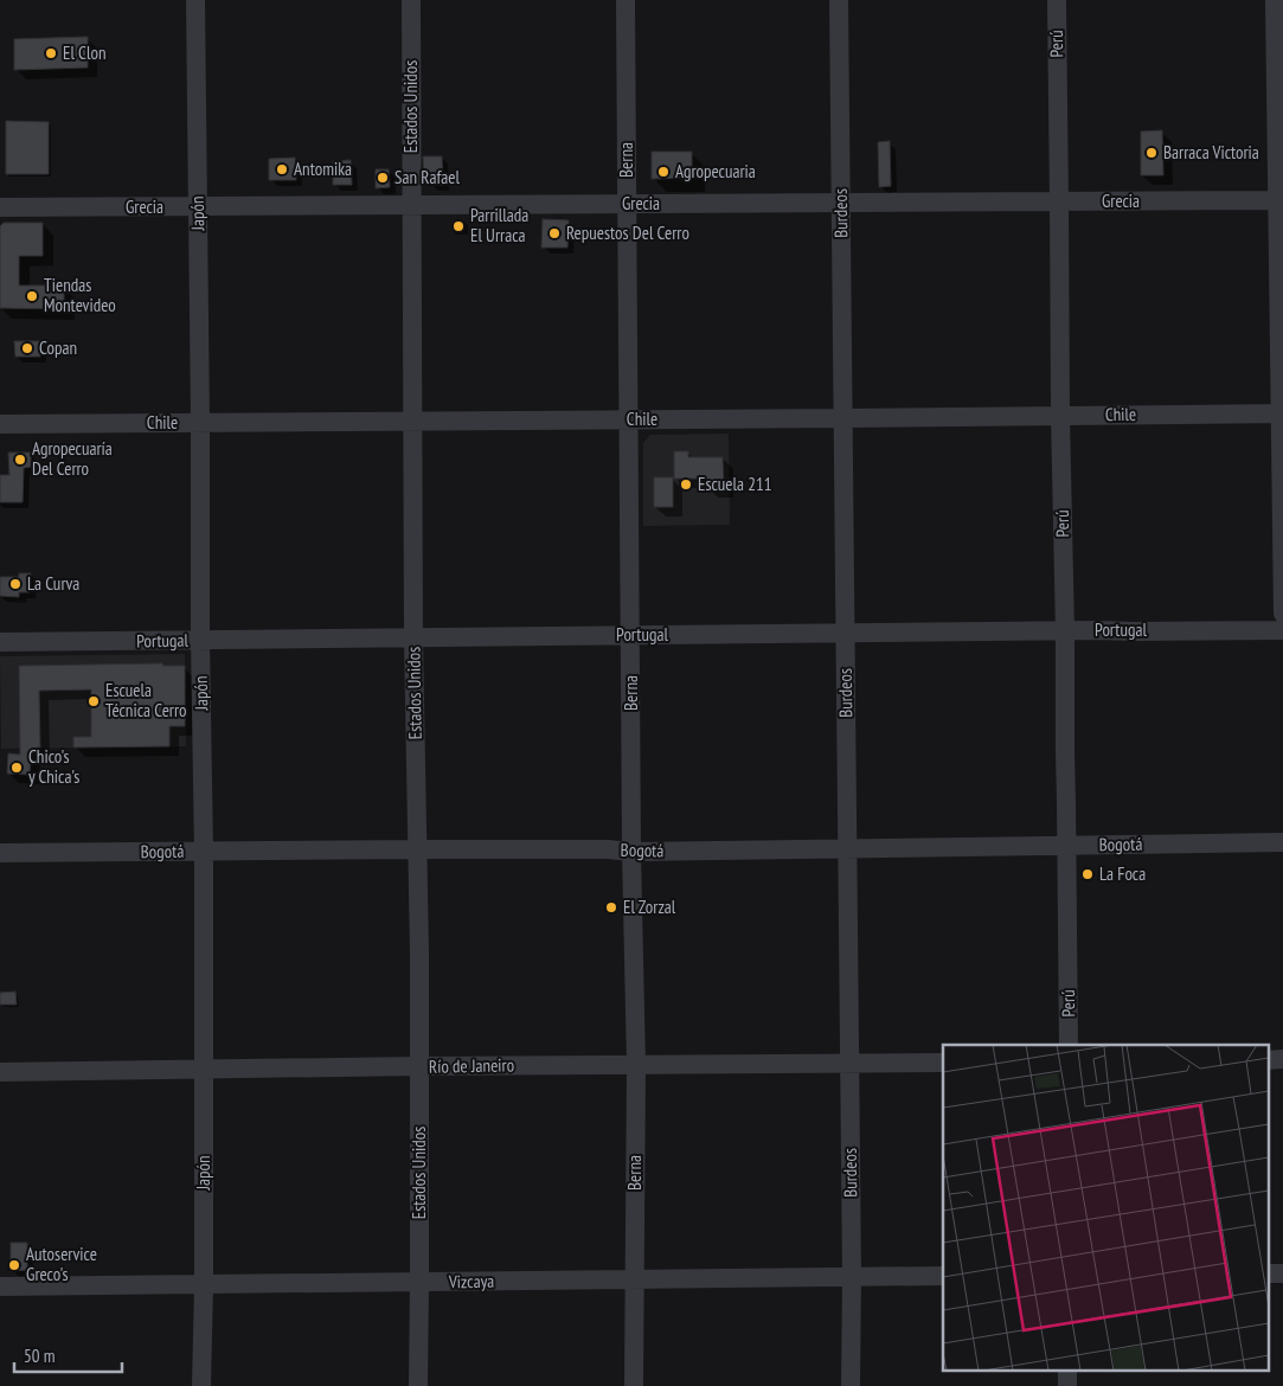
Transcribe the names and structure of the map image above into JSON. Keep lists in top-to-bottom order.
{
  "streets": {
    "street": [
      "Perú",
      "Estados Unidos",
      "Berna",
      "Grecia",
      "Japón",
      "Burdeos",
      "Chile",
      "Portugal",
      "Bogotá",
      "Río de Janeiro",
      "Vizcaya"
    ]
  },
  "crossings": [
    ["Perú", "Grecia"],
    ["Perú", "Chile"],
    ["Perú", "Portugal"],
    ["Perú", "Bogotá"],
    ["Estados Unidos", "Grecia"],
    ["Estados Unidos", "Chile"],
    ["Estados Unidos", "Portugal"],
    ["Estados Unidos", "Bogotá"],
    ["Estados Unidos", "Río de Janeiro"],
    ["Estados Unidos", "Vizcaya"],
    ["Berna", "Grecia"],
    ["Berna", "Chile"],
    ["Berna", "Portugal"],
    ["Berna", "Bogotá"],
    ["Berna", "Río de Janeiro"],
    ["Berna", "Vizcaya"],
    ["Grecia", "Japón"],
    ["Grecia", "Burdeos"],
    ["Japón", "Chile"],
    ["Japón", "Portugal"],
    ["Japón", "Bogotá"],
    ["Japón", "Río de Janeiro"],
    ["Japón", "Vizcaya"],
    ["Burdeos", "Chile"],
    ["Burdeos", "Portugal"],
    ["Burdeos", "Bogotá"],
    ["Burdeos", "Río de Janeiro"],
    ["Burdeos", "Vizcaya"]
  ],
  "places": [
    "El Clon",
    "Barraca Victoria",
    "Antomika",
    "Agropecuaria",
    "San Rafael",
    "Parrillada El Urraca",
    "Repuestos Del Cerro",
    "Tiendas Montevideo",
    "Copan",
    "Agropecuaría Del Cerro",
    "Escuela 211",
    "La Curva",
    "Escuela Técnica Cerro",
    "Chico's y Chica's",
    "La Foca",
    "El Zorzal",
    "Autoservice Greco's"
  ],
  "scale_bar": "50 m"
}
